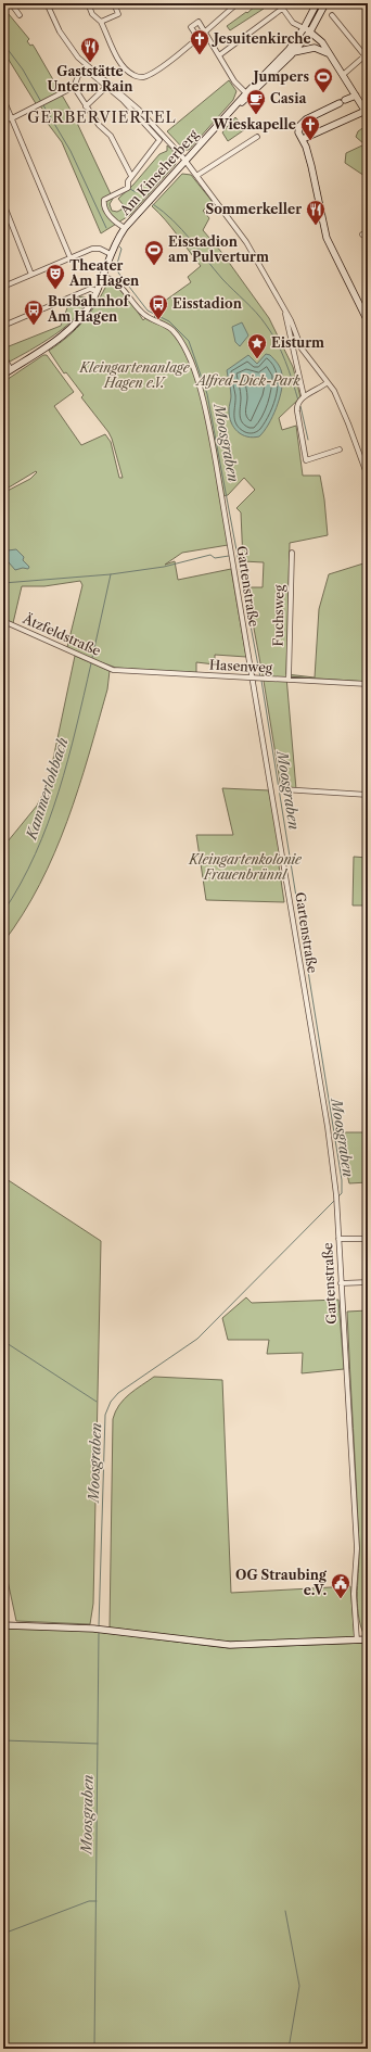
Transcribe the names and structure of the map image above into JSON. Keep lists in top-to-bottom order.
{
  "streets": {
    "main road": ["Am Kinseherberg"],
    "street": [
      "Gartenstraße",
      "Fuchsweg",
      "Ätzfeldstraße",
      "Hasenweg"
    ]
  },
  "crossings": [
    ["Am Kinseherberg", "Gartenstraße"],
    ["Gartenstraße", "Hasenweg"],
    ["Fuchsweg", "Hasenweg"],
    ["Ätzfeldstraße", "Hasenweg"]
  ],
  "districts": ["GERBERVIERTEL"],
  "water": ["Moosgraben", "Kammerlohbach"],
  "parks": ["Kleingartenanlage Hagen e.V.", "Alfred-Dick-Park", "Kleingartenkolonie Frauenbrünnl"],
  "places": {
    "church": ["Jesuitenkirche", "Wieskapelle"],
    "restaurant": ["Gaststätte Unterm Rain", "Sommerkeller"],
    "sports": ["Jumpers", "Eisstadion am Pulverturm"],
    "cafe": ["Casia"],
    "theatre": ["Theater Am Hagen"],
    "bus stop": ["Eisstadion", "Busbahnhof Am Hagen"],
    "place": ["Eisturm"],
    "public building": ["OG Straubing e.V."]
  }
}
